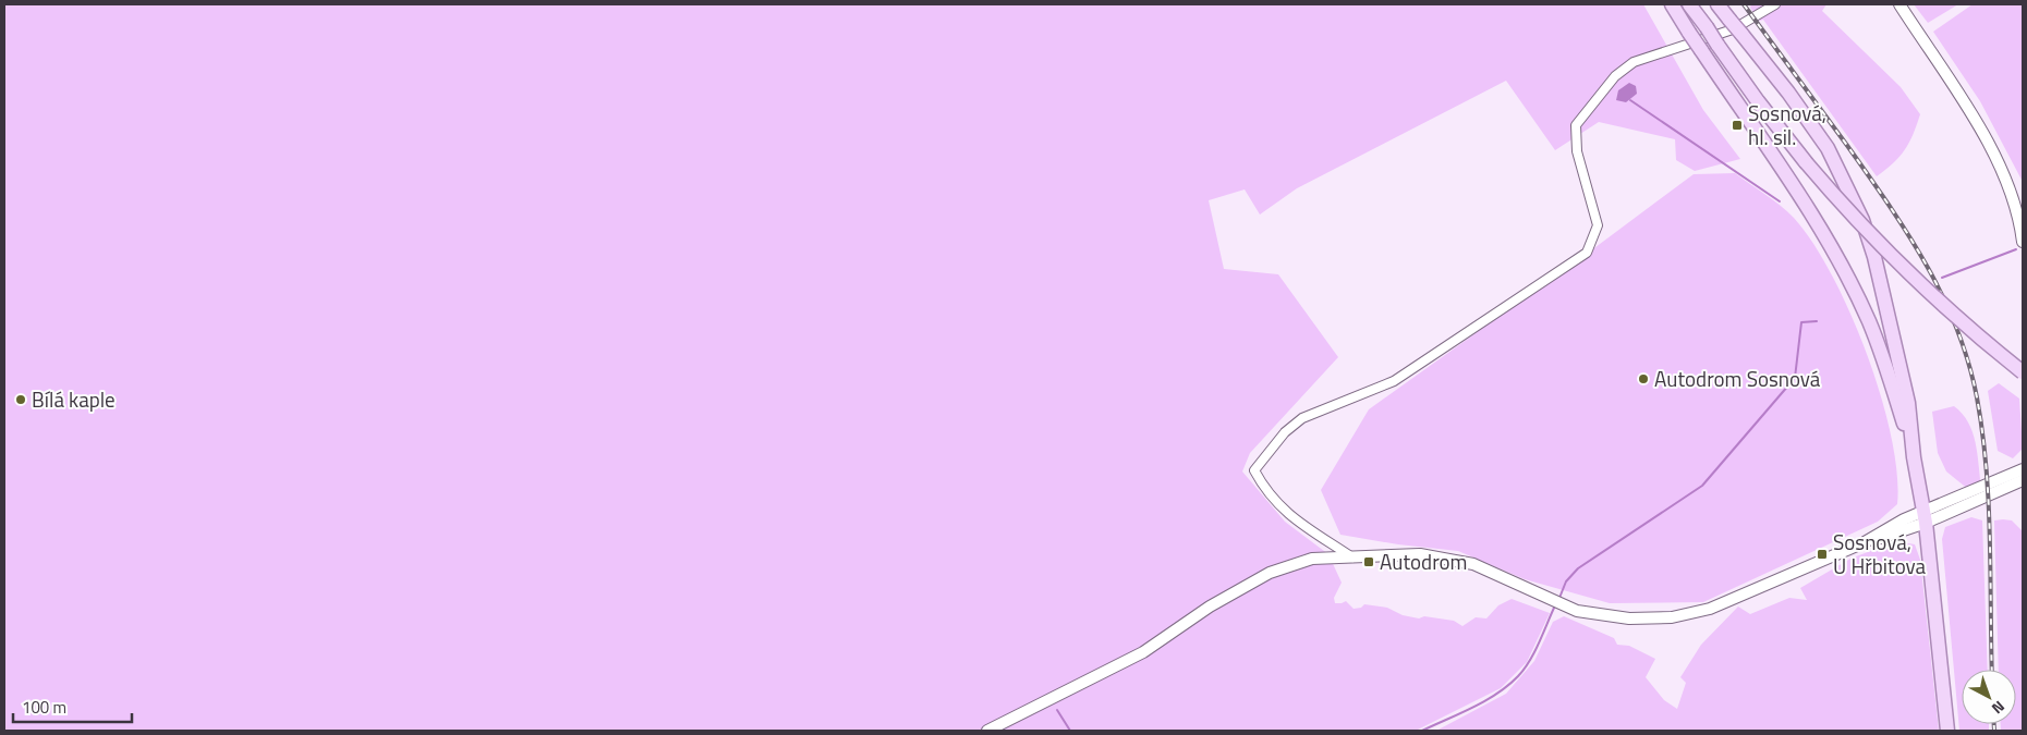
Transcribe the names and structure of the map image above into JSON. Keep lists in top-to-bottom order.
{
  "places": {
    "transit": ["Sosnová, hl. sil.", "Sosnová, U Hřbitova", "Autodrom"],
    "other": ["Autodrom Sosnová", "Bílá kaple"]
  },
  "scale_bar": "100 m",
  "north": "bottom right"
}
